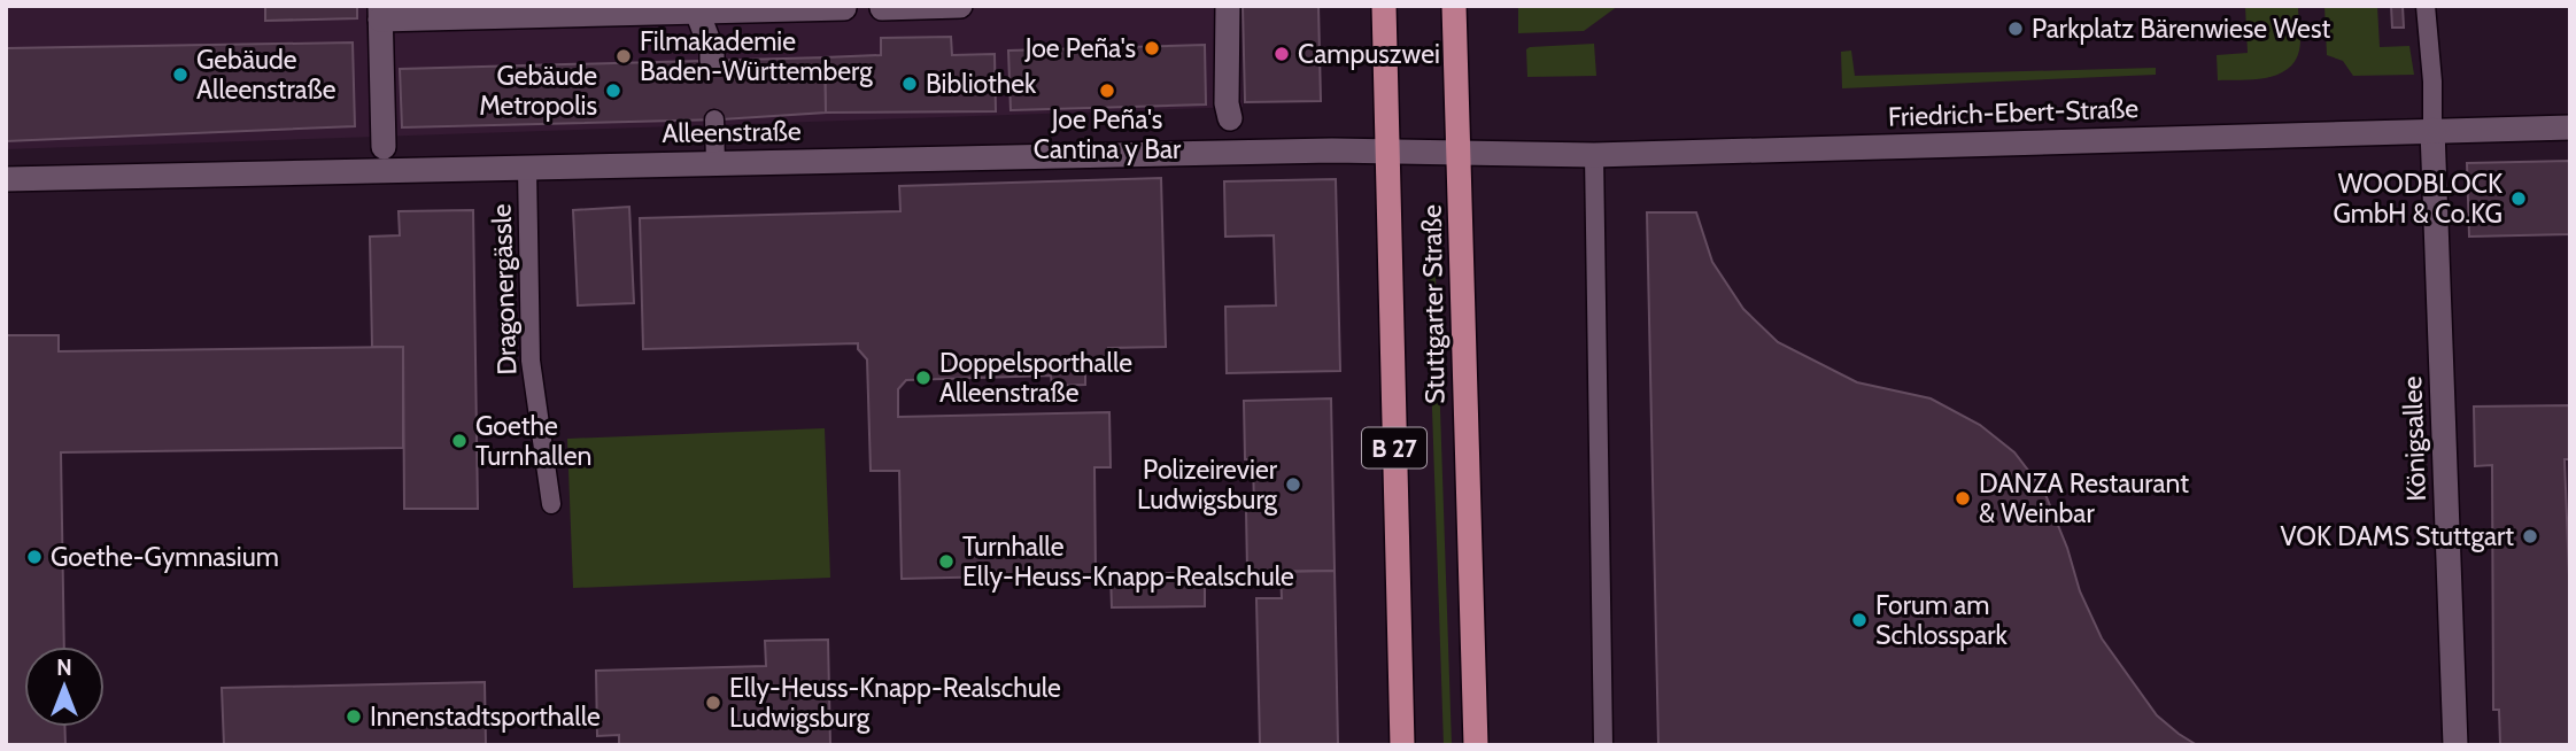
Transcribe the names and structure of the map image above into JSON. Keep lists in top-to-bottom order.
{
  "streets": {
    "main road": ["Stuttgarter Straße", "B 27"],
    "street": ["Friedrich-Ebert-Straße", "Alleenstraße", "Königsallee"],
    "lane": ["Dragonergässle"]
  },
  "crossings": [
    ["Friedrich-Ebert-Straße", "Alleenstraße"],
    ["Friedrich-Ebert-Straße", "Stuttgarter Straße"],
    ["Friedrich-Ebert-Straße", "Königsallee"],
    ["Alleenstraße", "Dragonergässle"],
    ["Alleenstraße", "Stuttgarter Straße"]
  ],
  "places": [
    "Parkplatz Bärenwiese West",
    "Joe Peña's",
    "Campuszwei",
    "Filmakademie Baden-Württemberg",
    "Gebäude Alleenstraße",
    "Bibliothek",
    "Gebäude Metropolis",
    "Joe Peña's Cantina y Bar",
    "WOODBLOCK GmbH & Co.KG",
    "Doppelsporthalle Alleenstraße",
    "Goethe Turnhallen",
    "Polizeirevier Ludwigsburg",
    "DANZA Restaurant & Weinbar",
    "VOK DAMS Stuttgart",
    "Goethe-Gymnasium",
    "Turnhalle Elly-Heuss-Knapp-Realschule",
    "Forum am Schlosspark",
    "Elly-Heuss-Knapp-Realschule Ludwigsburg",
    "Innenstadtsporthalle"
  ],
  "north": "top"
}
